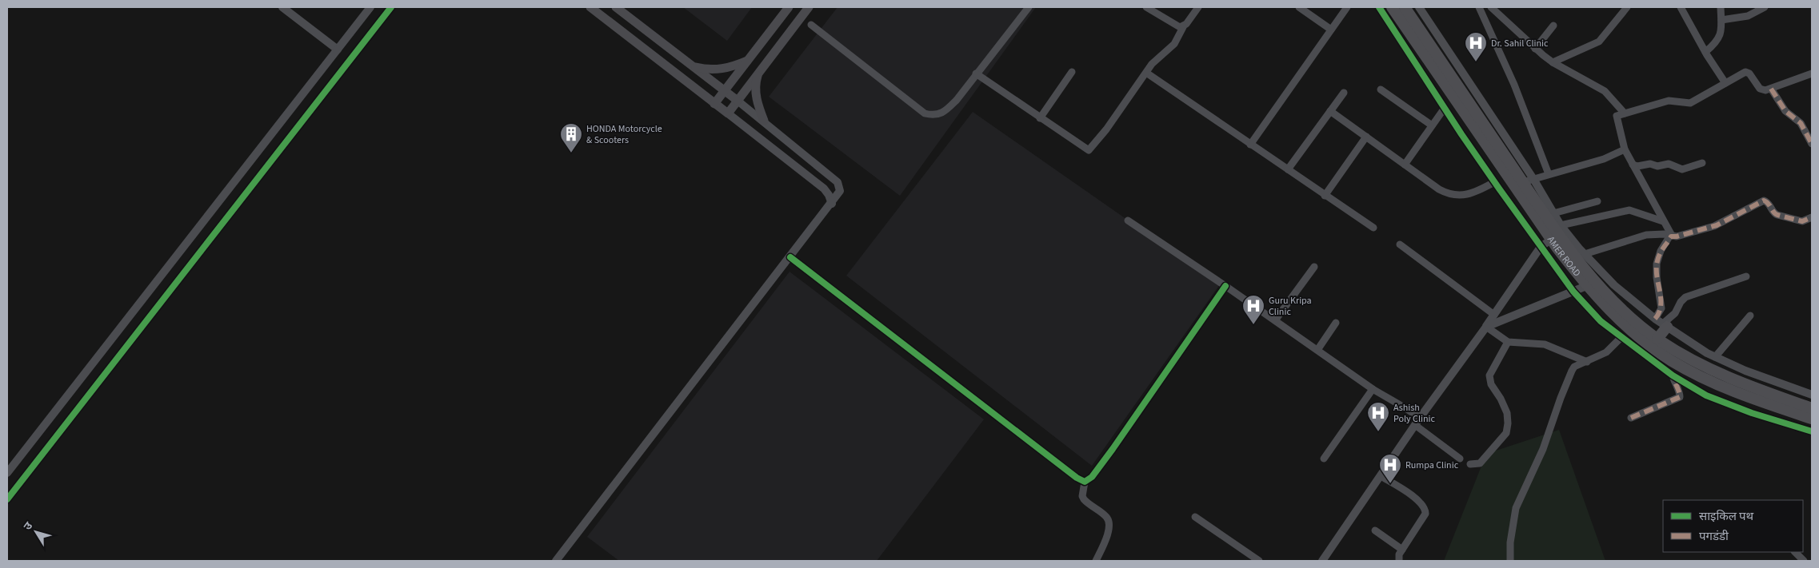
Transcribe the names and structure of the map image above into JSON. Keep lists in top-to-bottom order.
{
  "streets": {
    "highway": ["AMER ROAD"]
  },
  "places": {
    "hospital": [
      "Dr. Sahil Clinic",
      "Guru Kripa Clinic",
      "Ashish Poly Clinic",
      "Rumpa Clinic"
    ],
    "building": ["HONDA Motorcycle & Scooters"]
  },
  "legend": ["साइकिल पथ", "पगडंडी"],
  "north": "top left"
}
